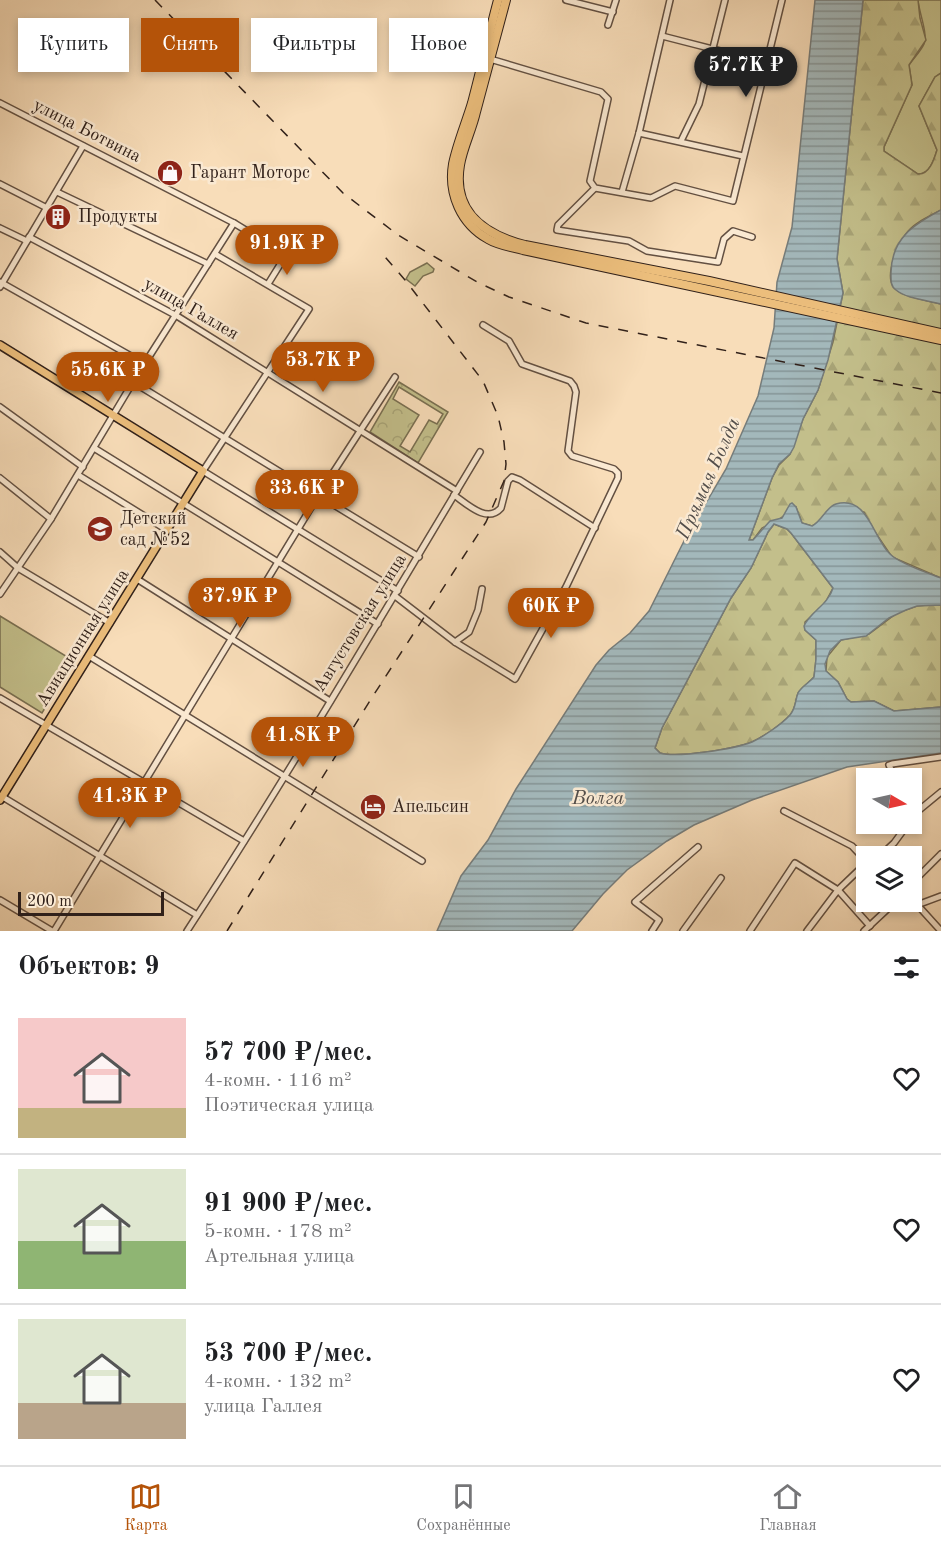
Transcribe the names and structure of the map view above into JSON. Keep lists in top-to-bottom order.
{
  "streets": {
    "main road": ["Авиационная улица"],
    "street": ["улица Ботвина", "улица Галлея", "Августовская улица"]
  },
  "crossings": [
    ["улица Ботвина", "Авиационная улица"],
    ["улица Галлея", "Августовская улица"],
    ["улица Галлея", "Авиационная улица"]
  ],
  "water": ["Прямая Болда", "Волга"],
  "places": {
    "shop": ["Гарант Моторс"],
    "building": ["Продукты"],
    "school or university": ["Детский сад №52"],
    "hotel": ["Апельсин"]
  },
  "scale_bar": "200 m",
  "north": "right",
  "page": {
    "chip": [
      "Купить",
      "Снять",
      "Фильтры",
      "Новое"
    ],
    "price": [
      "57.7K ₽",
      "91.9K ₽",
      "53.7K ₽",
      "55.6K ₽",
      "33.6K ₽",
      "37.9K ₽",
      "60K ₽",
      "41.8K ₽",
      "41.3K ₽"
    ],
    "scale": "200 m",
    "heading": "Объектов: 9",
    "list": [
      {
        "name": "57 700 ₽/мес.",
        "note": "4-комн. · 116 m² · Поэтическая улица"
      },
      {
        "name": "91 900 ₽/мес.",
        "note": "5-комн. · 178 m² · Артельная улица"
      },
      {
        "name": "53 700 ₽/мес.",
        "note": "4-комн. · 132 m² · улица Галлея"
      }
    ],
    "tabs": ["Карта", "Сохранённые", "Главная"]
  }
}
